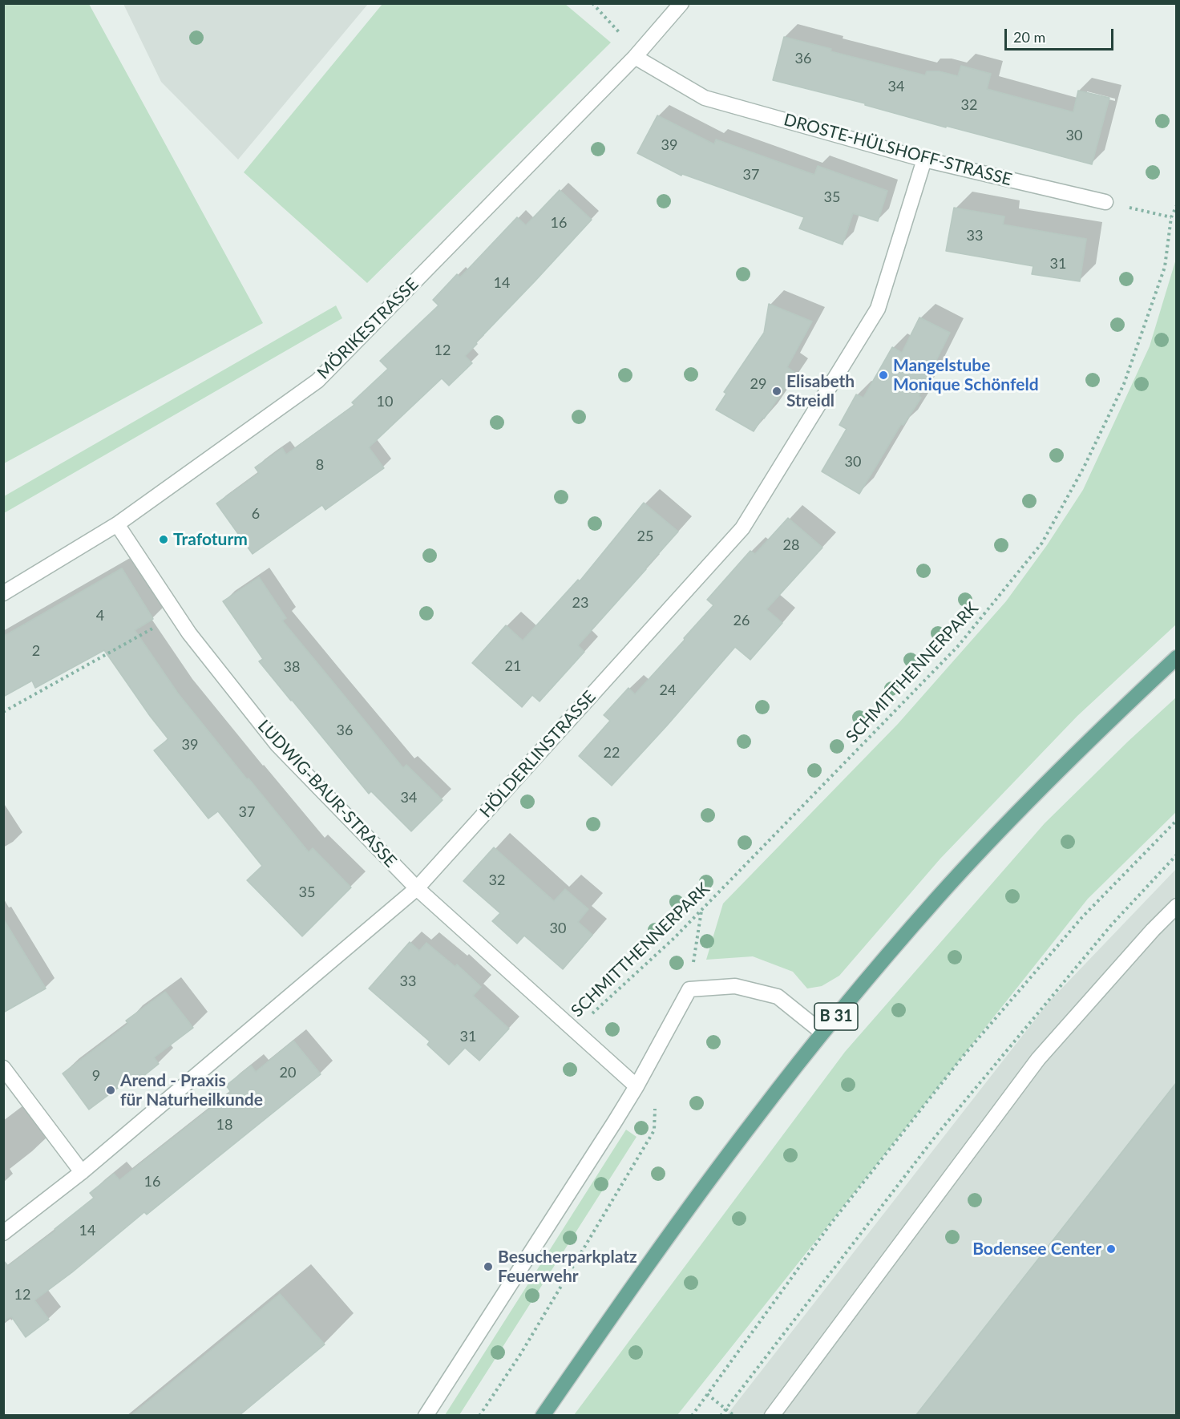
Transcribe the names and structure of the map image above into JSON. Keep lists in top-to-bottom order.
{
  "streets": {
    "main road": ["B 31"],
    "street": [
      "DROSTE-HÜLSHOFF-STRASSE",
      "MÖRIKESTRASSE",
      "HÖLDERLINSTRASSE",
      "LUDWIG-BAUR-STRASSE"
    ],
    "path": ["SCHMITTHENNERPARK"]
  },
  "crossings": [
    ["DROSTE-HÜLSHOFF-STRASSE", "MÖRIKESTRASSE"],
    ["DROSTE-HÜLSHOFF-STRASSE", "HÖLDERLINSTRASSE"],
    ["MÖRIKESTRASSE", "LUDWIG-BAUR-STRASSE"],
    ["SCHMITTHENNERPARK", "LUDWIG-BAUR-STRASSE"],
    ["HÖLDERLINSTRASSE", "LUDWIG-BAUR-STRASSE"]
  ],
  "places": [
    "Mangelstube Monique Schönfeld",
    "Elisabeth Streidl",
    "Trafoturm",
    "Arend - Praxis für Naturheilkunde",
    "Bodensee Center",
    "Besucherparkplatz Feuerwehr"
  ],
  "house_numbers": [
    "36",
    "34",
    "32",
    "30",
    "39",
    "37",
    "35",
    "16",
    "33",
    "31",
    "14",
    "12",
    "29",
    "10",
    "30",
    "8",
    "6",
    "25",
    "28",
    "23",
    "4",
    "26",
    "2",
    "21",
    "38",
    "24",
    "36",
    "39",
    "22",
    "34",
    "37",
    "32",
    "35",
    "30",
    "33",
    "31",
    "20",
    "9",
    "18",
    "16",
    "14",
    "12"
  ],
  "scale_bar": "20 m"
}
